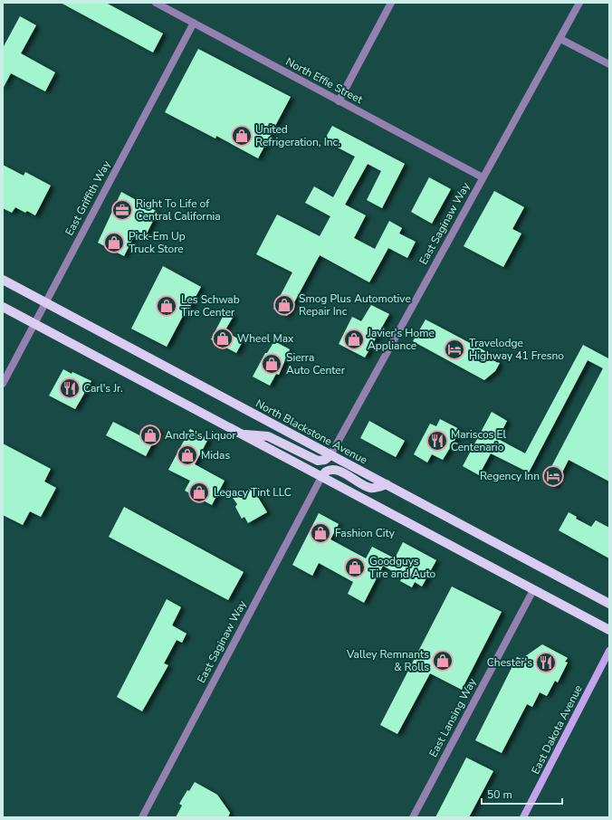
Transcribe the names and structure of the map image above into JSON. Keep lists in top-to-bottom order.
{
  "streets": {
    "main road": ["North Blackstone Avenue"],
    "street": [
      "North Effie Street",
      "East Griffith Way",
      "East Saginaw Way",
      "East Lansing Way",
      "East Dakota Avenue"
    ]
  },
  "crossings": [
    ["North Effie Street", "East Griffith Way"],
    ["North Effie Street", "East Saginaw Way"],
    ["East Griffith Way", "North Blackstone Avenue"],
    ["East Saginaw Way", "North Blackstone Avenue"]
  ],
  "places": {
    "shop": [
      "United Refrigeration, Inc.",
      "Pick-Em Up Truck Store",
      "Smog Plus Automotive Repair Inc",
      "Les Schwab Tire Center",
      "Wheel Max",
      "Javier's Home Appliance",
      "Sierra Auto Center",
      "Andre's Liquor",
      "Midas",
      "Legacy Tint LLC",
      "Fashion City",
      "Goodguys Tire and Auto",
      "Valley Remnants & Rolls"
    ],
    "office": ["Right To Life of Central California"],
    "hotel": ["Travelodge Highway 41 Fresno", "Regency Inn"],
    "restaurant": ["Carl's Jr.", "Mariscos El Centenario", "Chester's"]
  },
  "scale_bar": "50 m"
}
